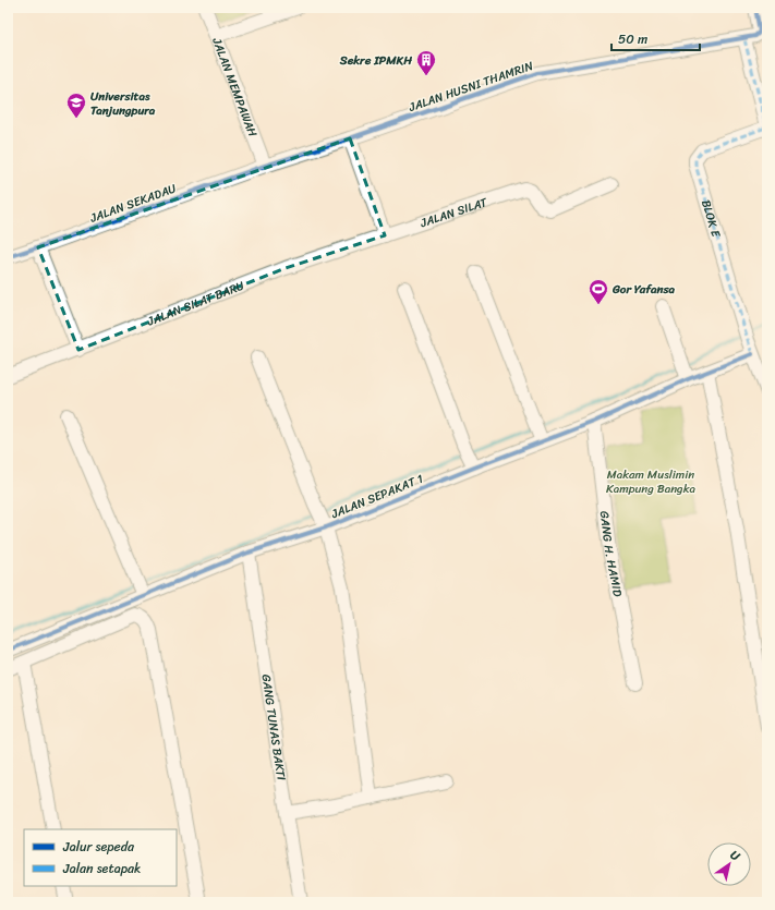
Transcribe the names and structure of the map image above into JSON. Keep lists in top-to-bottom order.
{
  "streets": {
    "street": [
      "JALAN HUSNI THAMRIN",
      "JALAN MEMPAWAH",
      "JALAN SEKADAU",
      "JALAN SILAT",
      "BLOK E",
      "JALAN SILAT BARU",
      "JALAN SEPAKAT 1",
      "GANG H. HAMID",
      "GANG TUNAS BAKTI"
    ]
  },
  "crossings": [
    ["JALAN HUSNI THAMRIN", "JALAN MEMPAWAH"],
    ["JALAN HUSNI THAMRIN", "JALAN SEKADAU"],
    ["JALAN MEMPAWAH", "JALAN SEKADAU"],
    ["JALAN SILAT", "JALAN SILAT BARU"],
    ["BLOK E", "JALAN SEPAKAT 1"],
    ["JALAN SEPAKAT 1", "GANG H. HAMID"],
    ["JALAN SEPAKAT 1", "GANG TUNAS BAKTI"]
  ],
  "parks": ["Makam Muslimin Kampung Bangka"],
  "places": {
    "building": ["Sekre IPMKH"],
    "school or university": ["Universitas Tanjungpura"],
    "sports": ["Gor Yafansa"]
  },
  "legend": ["Jalur sepeda", "Jalan setapak"],
  "scale_bar": "50 m",
  "north": "top right"
}
